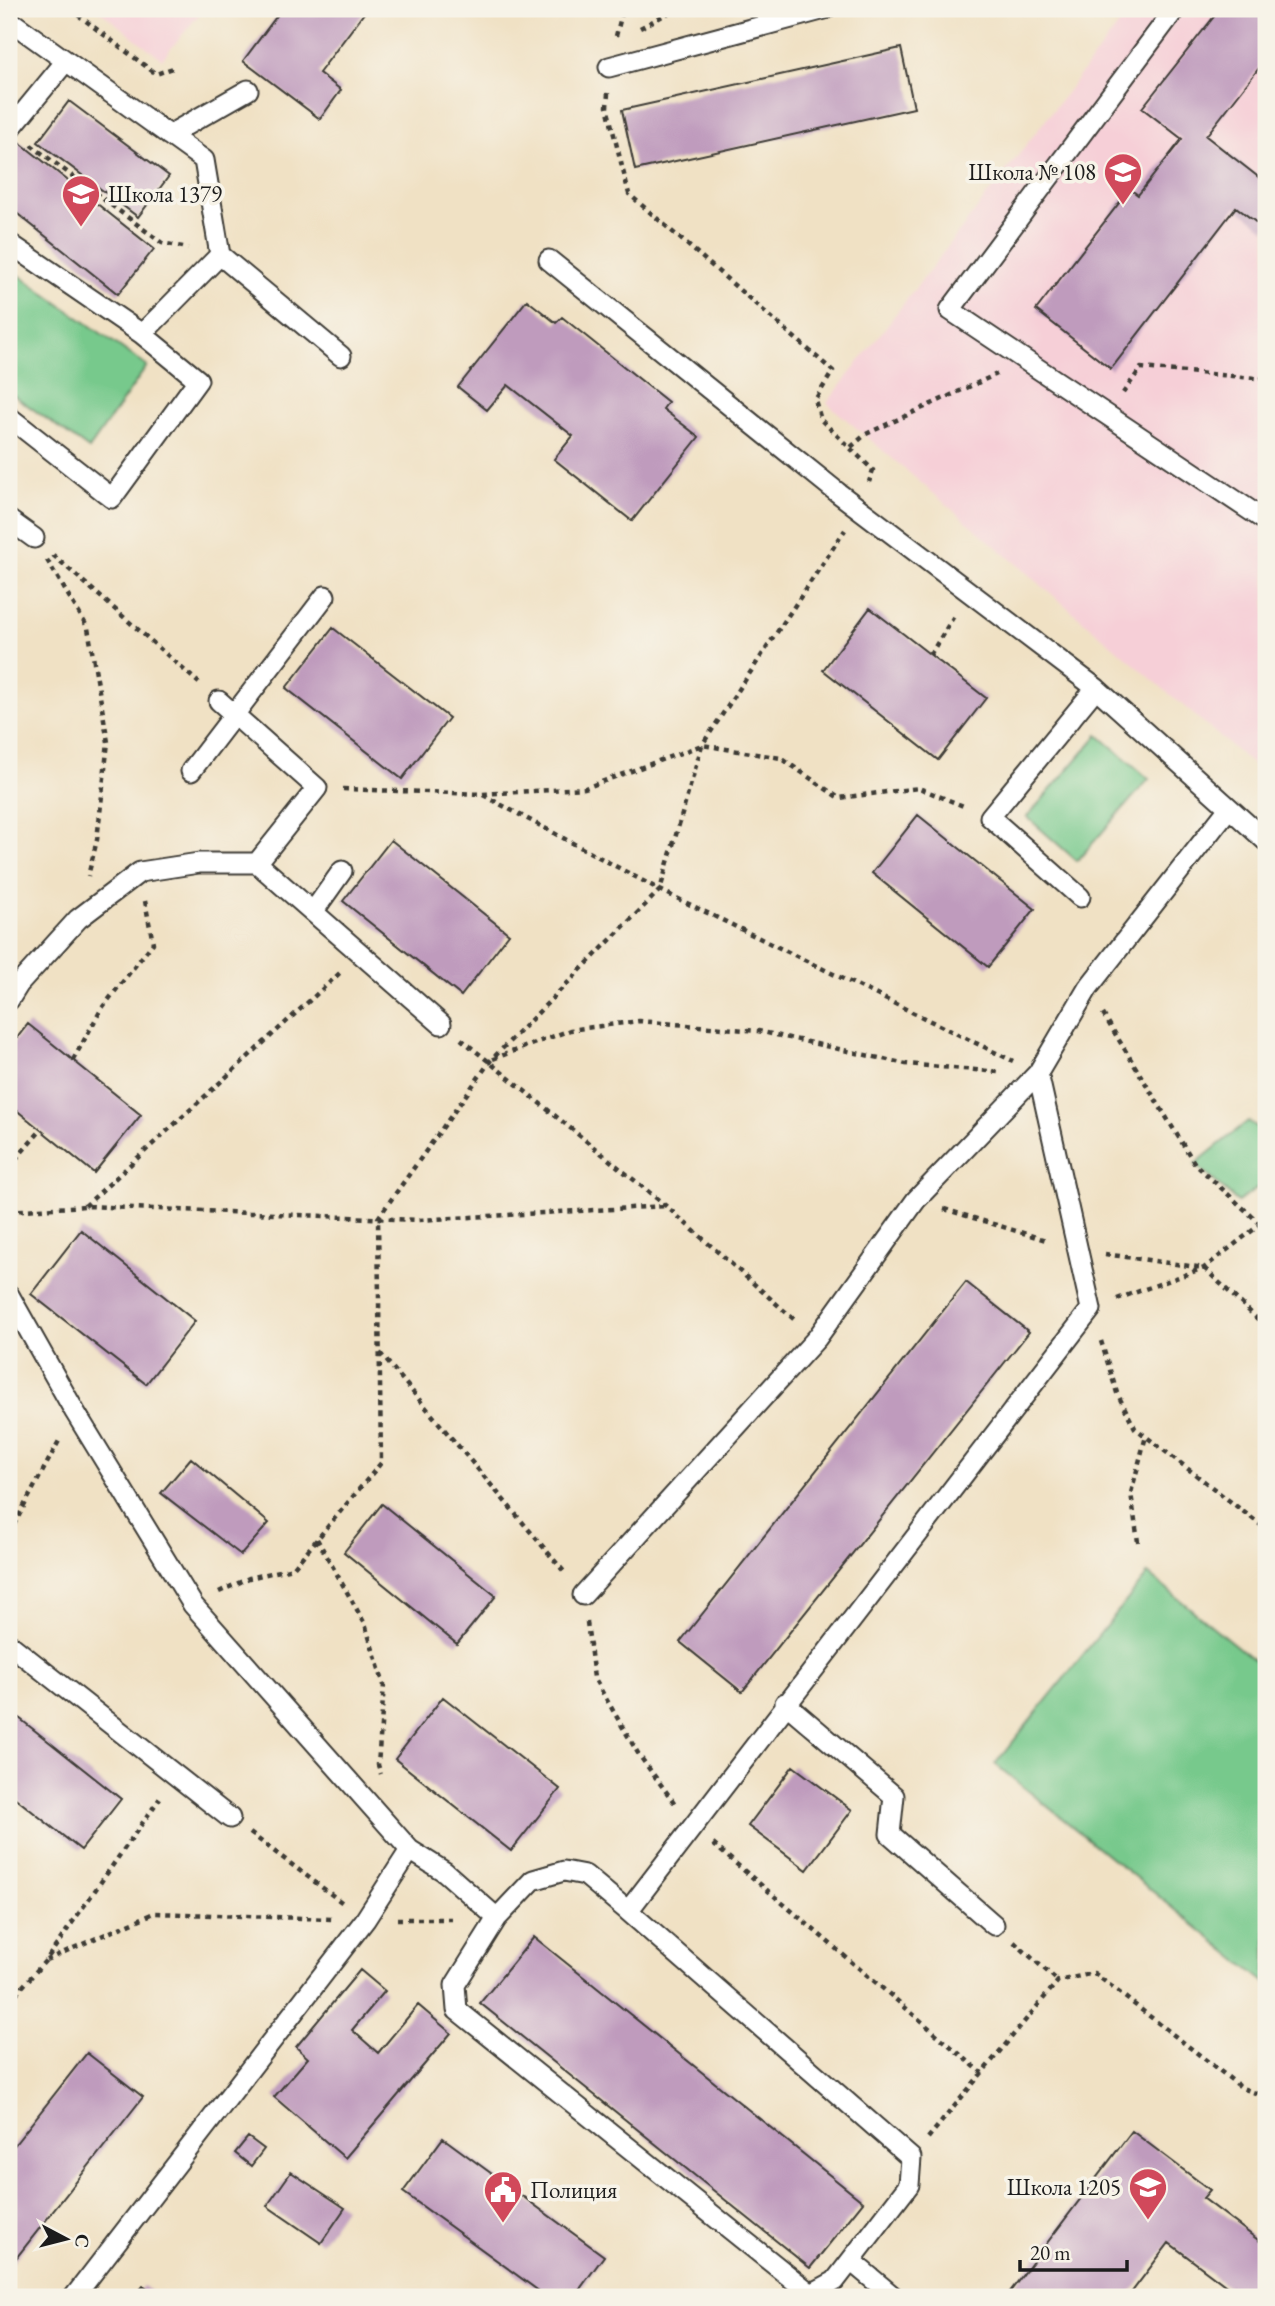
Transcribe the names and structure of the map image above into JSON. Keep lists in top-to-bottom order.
{
  "places": {
    "school or university": ["Школа № 108", "Школа 1379", "Школа 1205"],
    "public building": ["Полиция"]
  },
  "scale_bar": "20 m",
  "north": "right"
}
